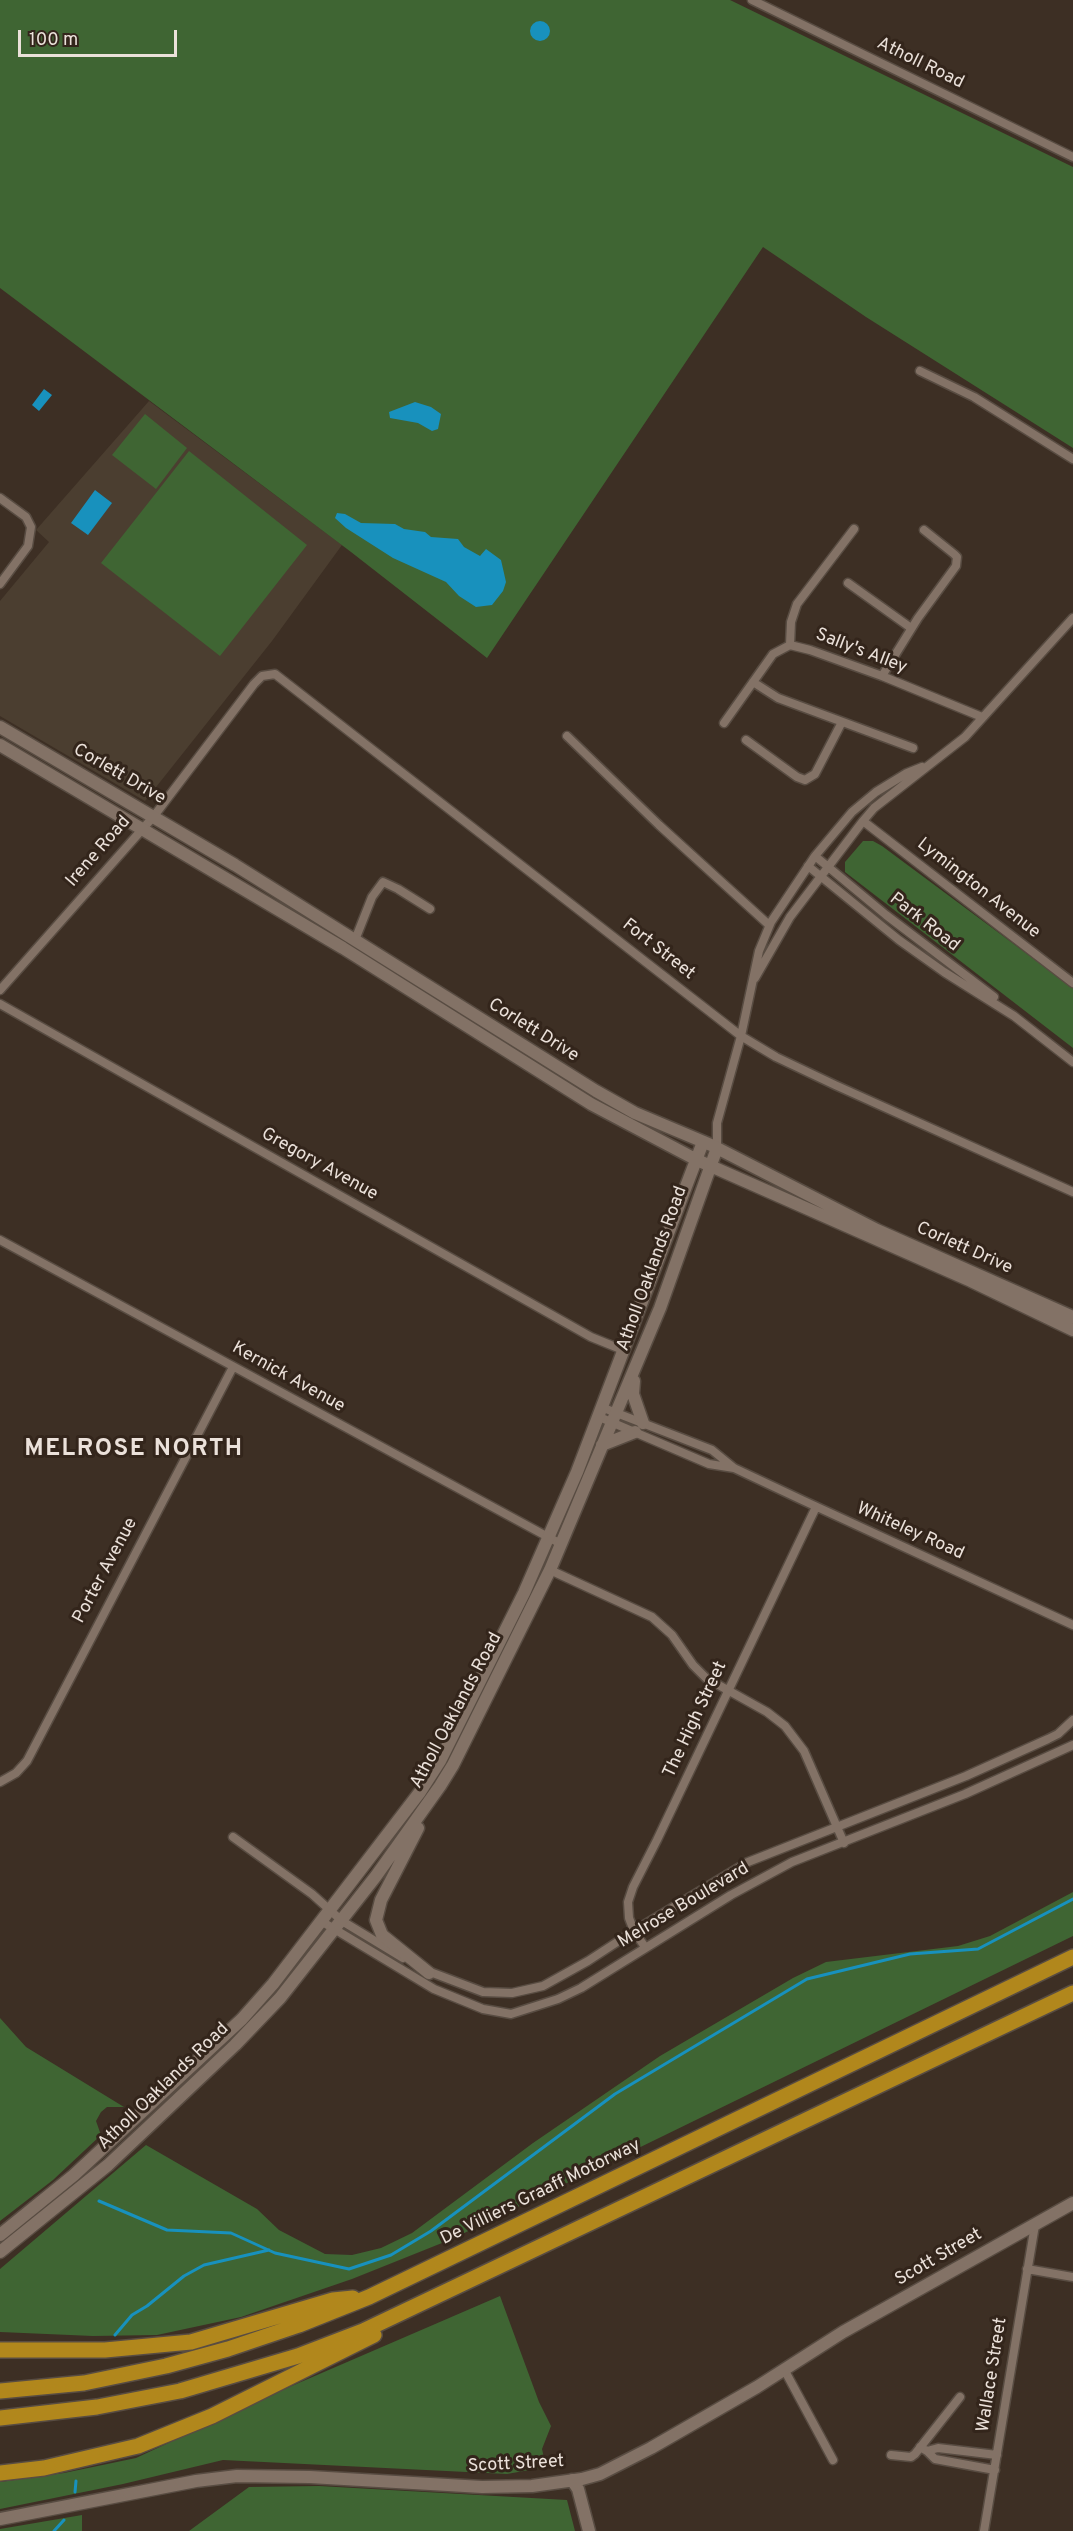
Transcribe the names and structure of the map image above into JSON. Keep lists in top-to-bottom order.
{
  "streets": {
    "highway": ["De Villiers Graaff Motorway"],
    "street": [
      "Atholl Road",
      "Sally's Alley",
      "Corlett Drive",
      "Irene Road",
      "Lymington Avenue",
      "Park Road",
      "Fort Street",
      "Gregory Avenue",
      "Atholl Oaklands Road",
      "Kernick Avenue",
      "Whiteley Road",
      "Porter Avenue",
      "The High Street",
      "Melrose Boulevard",
      "Scott Street",
      "Wallace Street"
    ]
  },
  "crossings": [
    ["Sally's Alley", "Atholl Oaklands Road"],
    ["Corlett Drive", "Irene Road"],
    ["Corlett Drive", "Atholl Oaklands Road"],
    ["Irene Road", "Fort Street"],
    ["Lymington Avenue", "Atholl Oaklands Road"],
    ["Park Road", "Atholl Oaklands Road"],
    ["Fort Street", "Atholl Oaklands Road"],
    ["Gregory Avenue", "Atholl Oaklands Road"],
    ["Atholl Oaklands Road", "Kernick Avenue"],
    ["Atholl Oaklands Road", "Whiteley Road"],
    ["Atholl Oaklands Road", "Melrose Boulevard"],
    ["Kernick Avenue", "Porter Avenue"],
    ["Whiteley Road", "The High Street"],
    ["The High Street", "Melrose Boulevard"],
    ["Scott Street", "Wallace Street"]
  ],
  "districts": ["MELROSE NORTH"],
  "scale_bar": "100 m"
}
